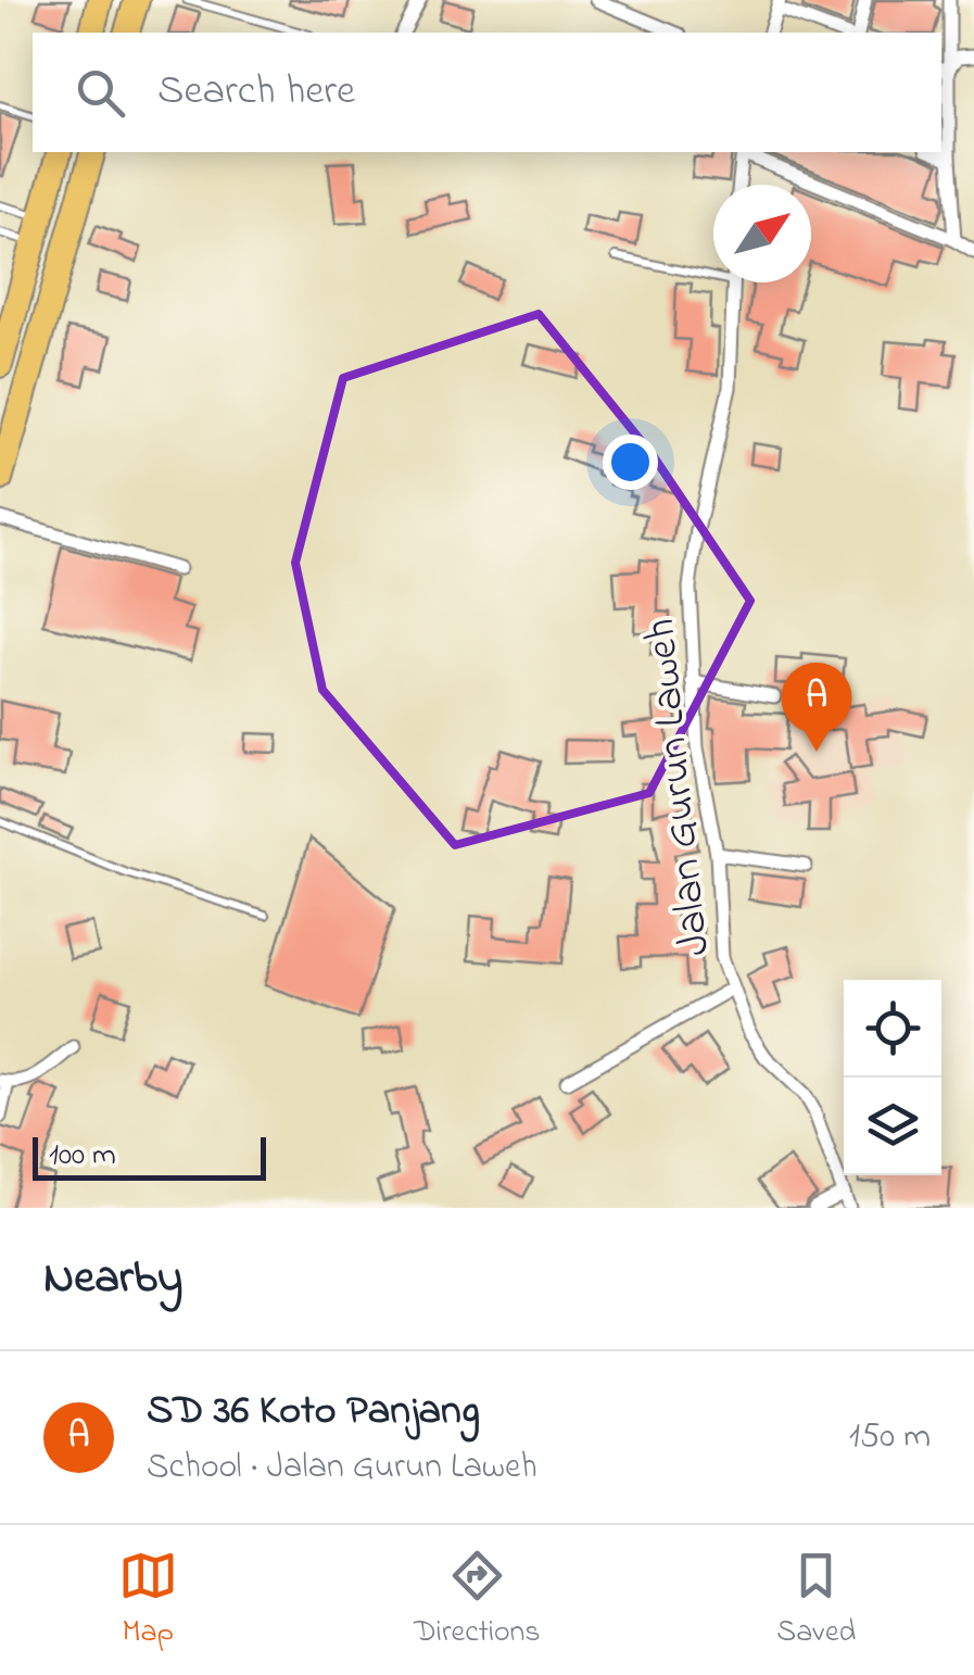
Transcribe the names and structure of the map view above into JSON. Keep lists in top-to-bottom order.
{
  "streets": {
    "street": ["Jalan Gurun Laweh"]
  },
  "scale_bar": "100 m",
  "north": "top right",
  "page": {
    "search": "Search here",
    "pins": "A",
    "scale": "100 m",
    "heading": "Nearby",
    "list": [
      {
        "mark": "A",
        "name": "SD 36 Koto Panjang",
        "note": "School · Jalan Gurun Laweh",
        "value": "150 m"
      }
    ],
    "nav": ["Map", "Directions", "Saved"]
  }
}
